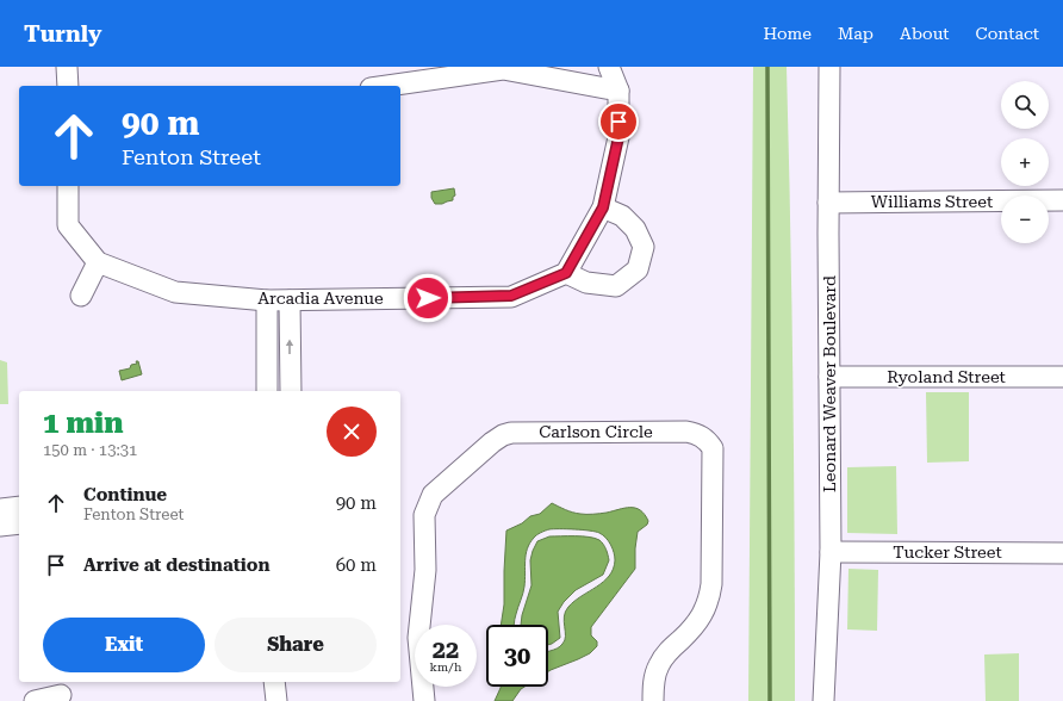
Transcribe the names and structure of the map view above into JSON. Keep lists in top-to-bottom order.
{
  "streets": {
    "street": [
      "Williams Street",
      "Arcadia Avenue",
      "Ryoland Street",
      "Leonard Weaver Boulevard",
      "Carlson Circle",
      "Tucker Street"
    ]
  },
  "crossings": [
    ["Williams Street", "Leonard Weaver Boulevard"],
    ["Ryoland Street", "Leonard Weaver Boulevard"],
    ["Leonard Weaver Boulevard", "Tucker Street"]
  ],
  "page": {
    "header": "Turnly",
    "nav": [
      "Home",
      "Map",
      "About",
      "Contact"
    ],
    "map_buttons": ["+", "−"],
    "turn": ["90 m", "Fenton Street"],
    "heading": ["1 min", "150 m · 13:31"],
    "list": [
      {
        "name": "Continue",
        "note": "Fenton Street",
        "value": "90 m"
      },
      {
        "name": "Arrive at destination",
        "value": "60 m"
      }
    ],
    "buttons": ["Exit", "Share"],
    "speed": "22 km/h",
    "limit": "30"
  }
}
